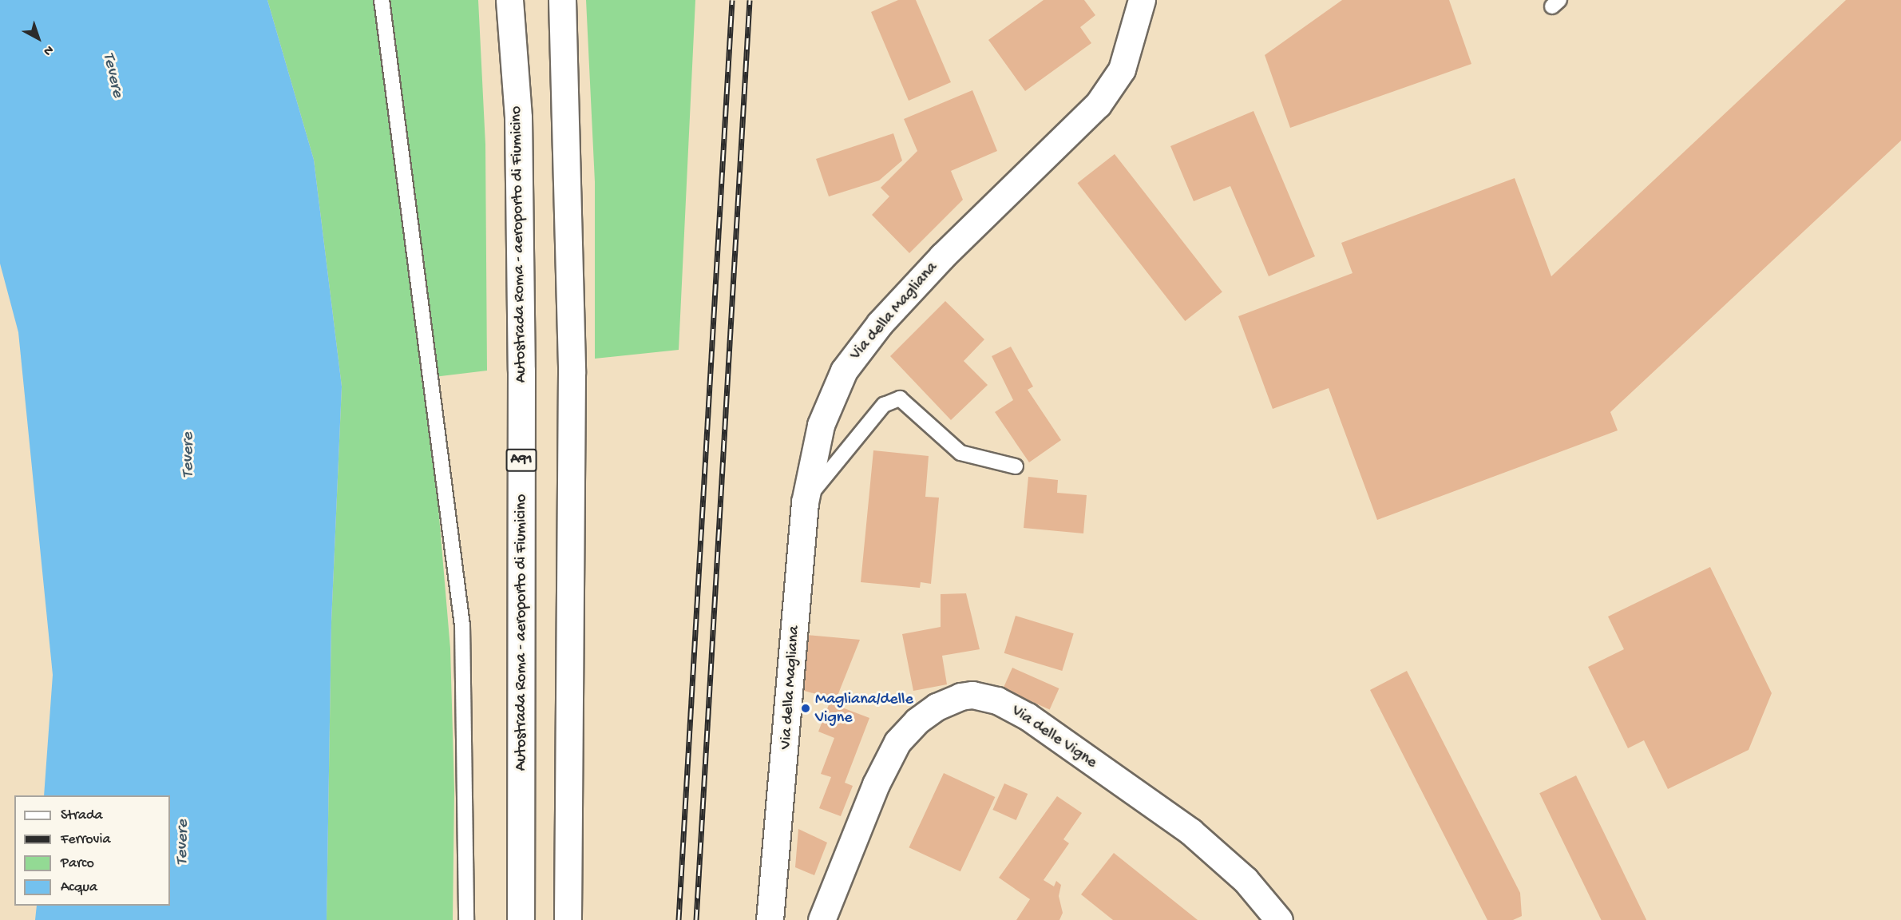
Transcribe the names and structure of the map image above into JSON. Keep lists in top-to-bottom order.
{
  "streets": {
    "main road": [
      "Autostrada Roma - aeroporto di Fiumicino",
      "Via della Magliana",
      "A91",
      "Via delle Vigne"
    ]
  },
  "water": ["Tevere"],
  "places": ["Magliana/delle Vigne"],
  "legend": [
    "Strada",
    "Ferrovia",
    "Parco",
    "Acqua"
  ],
  "north": "bottom right"
}
